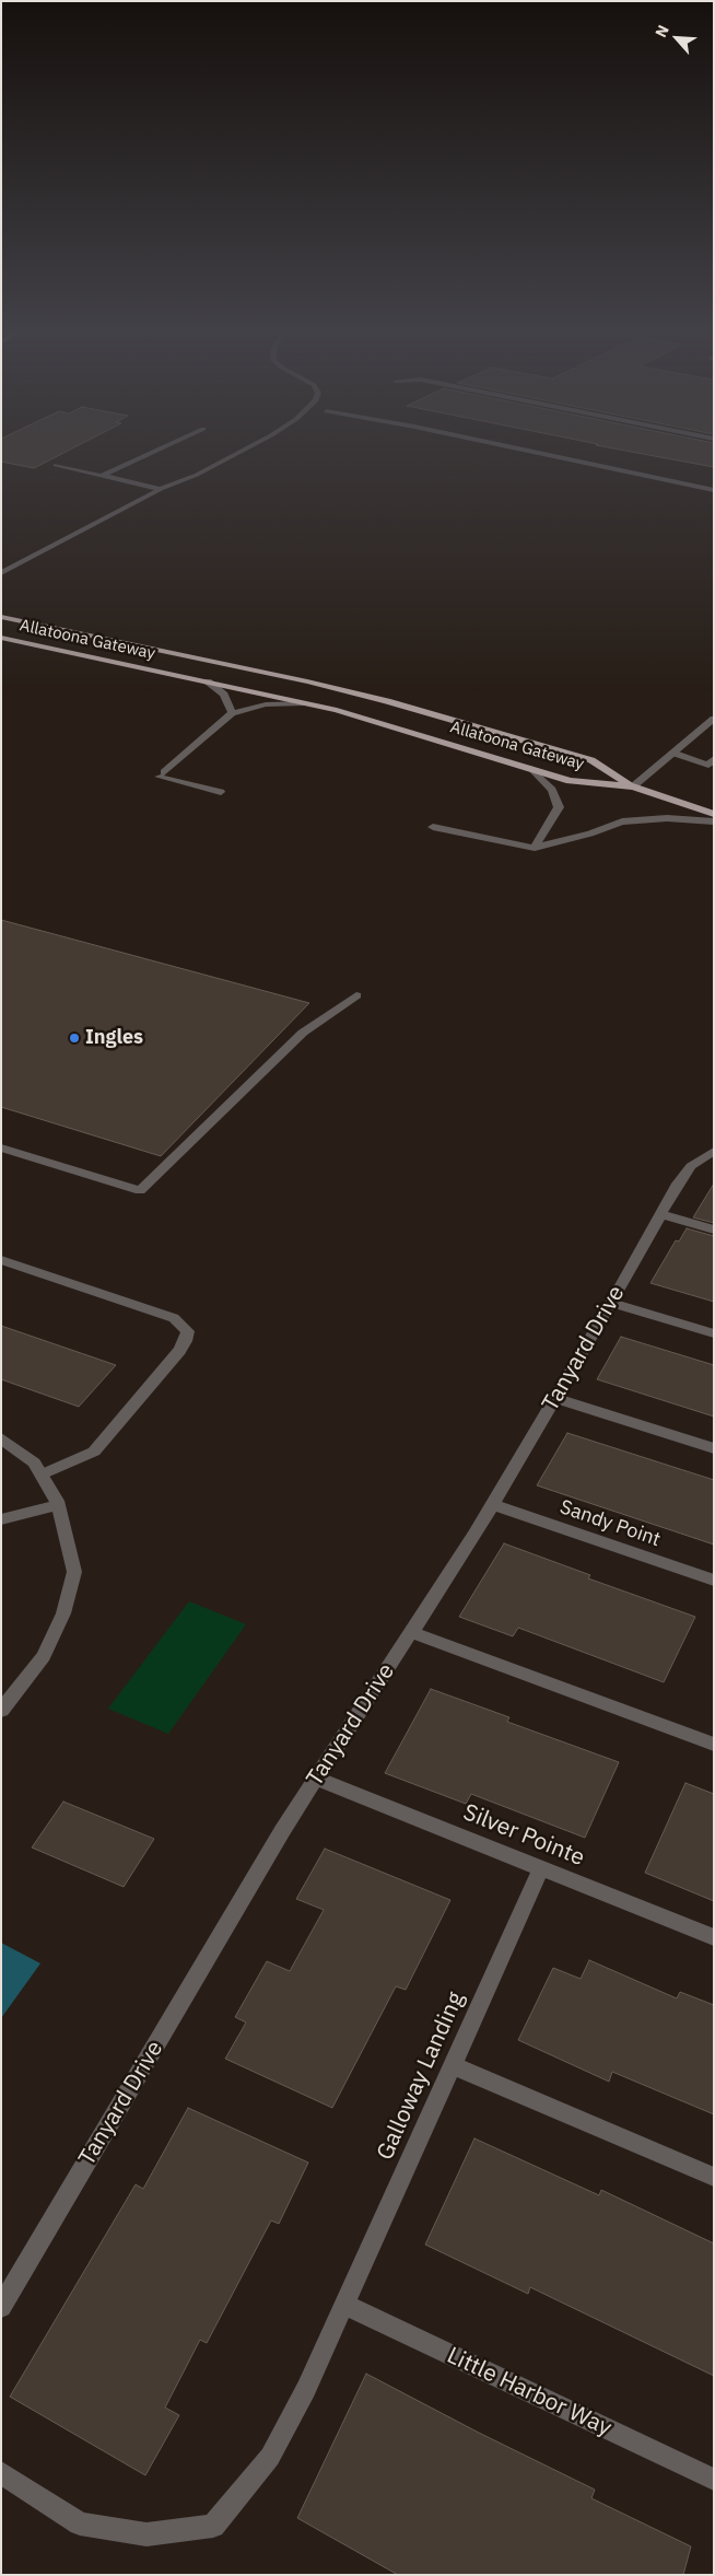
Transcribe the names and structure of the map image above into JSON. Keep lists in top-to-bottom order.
{
  "streets": {
    "main road": ["Allatoona Gateway"],
    "street": [
      "Tanyard Drive",
      "Sandy Point",
      "Silver Pointe",
      "Galloway Landing",
      "Little Harbor Way"
    ]
  },
  "crossings": [
    ["Tanyard Drive", "Sandy Point"],
    ["Tanyard Drive", "Silver Pointe"],
    ["Silver Pointe", "Galloway Landing"],
    ["Galloway Landing", "Little Harbor Way"]
  ],
  "places": ["Ingles"],
  "north": "top left"
}
